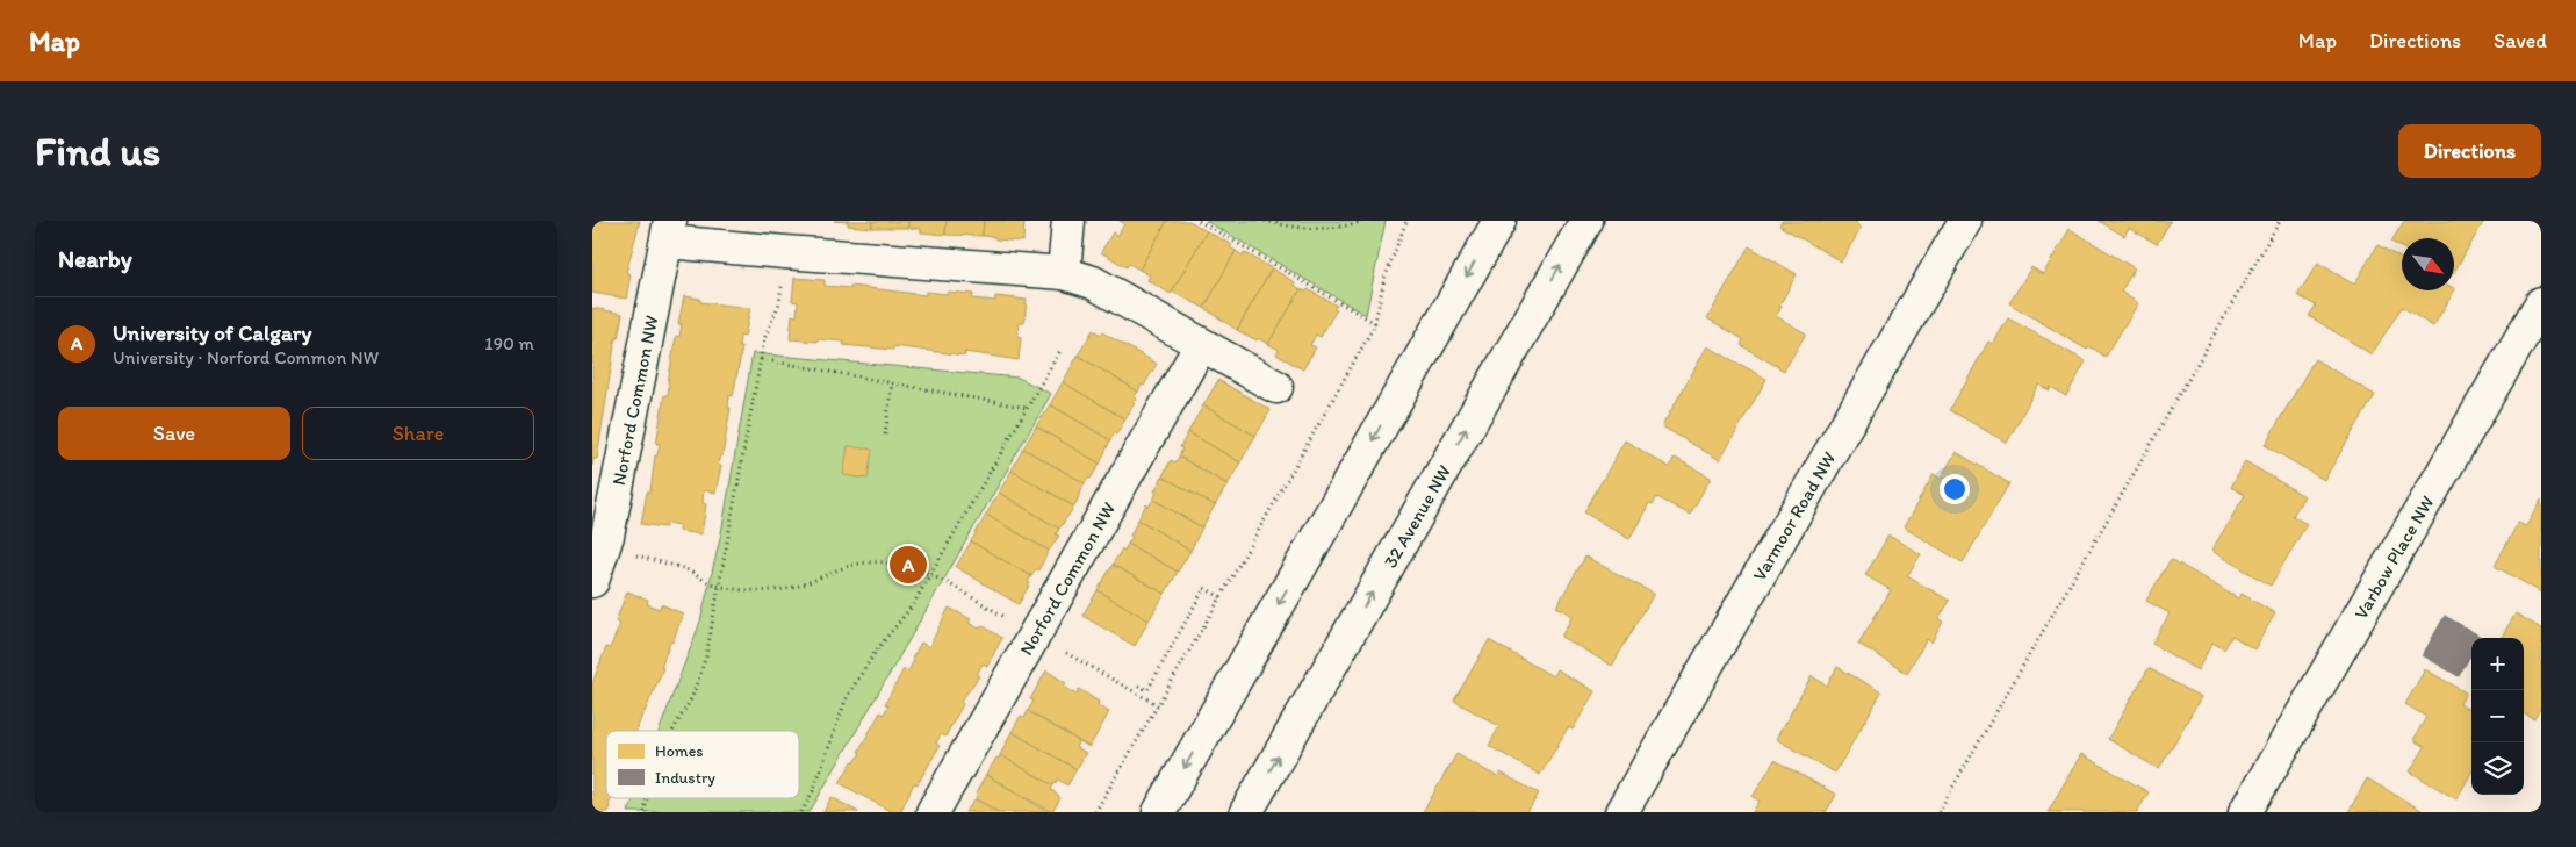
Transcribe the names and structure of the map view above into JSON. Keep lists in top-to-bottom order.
{
  "streets": {
    "street": [
      "Norford Common NW",
      "Varmoor Road NW",
      "32 Avenue NW",
      "Varbow Place NW"
    ]
  },
  "legend": ["Homes", "Industry"],
  "north": "bottom right",
  "page": {
    "header": "Map",
    "nav": ["Map", "Directions", "Saved"],
    "buttons": [
      "Directions",
      ["Save", "Share"]
    ],
    "title": "Find us",
    "heading": "Nearby",
    "list": [
      {
        "mark": "A",
        "name": "University of Calgary",
        "note": "University · Norford Common NW",
        "value": "190 m"
      }
    ],
    "pins": "A",
    "map_buttons": ["+", "−"]
  }
}
